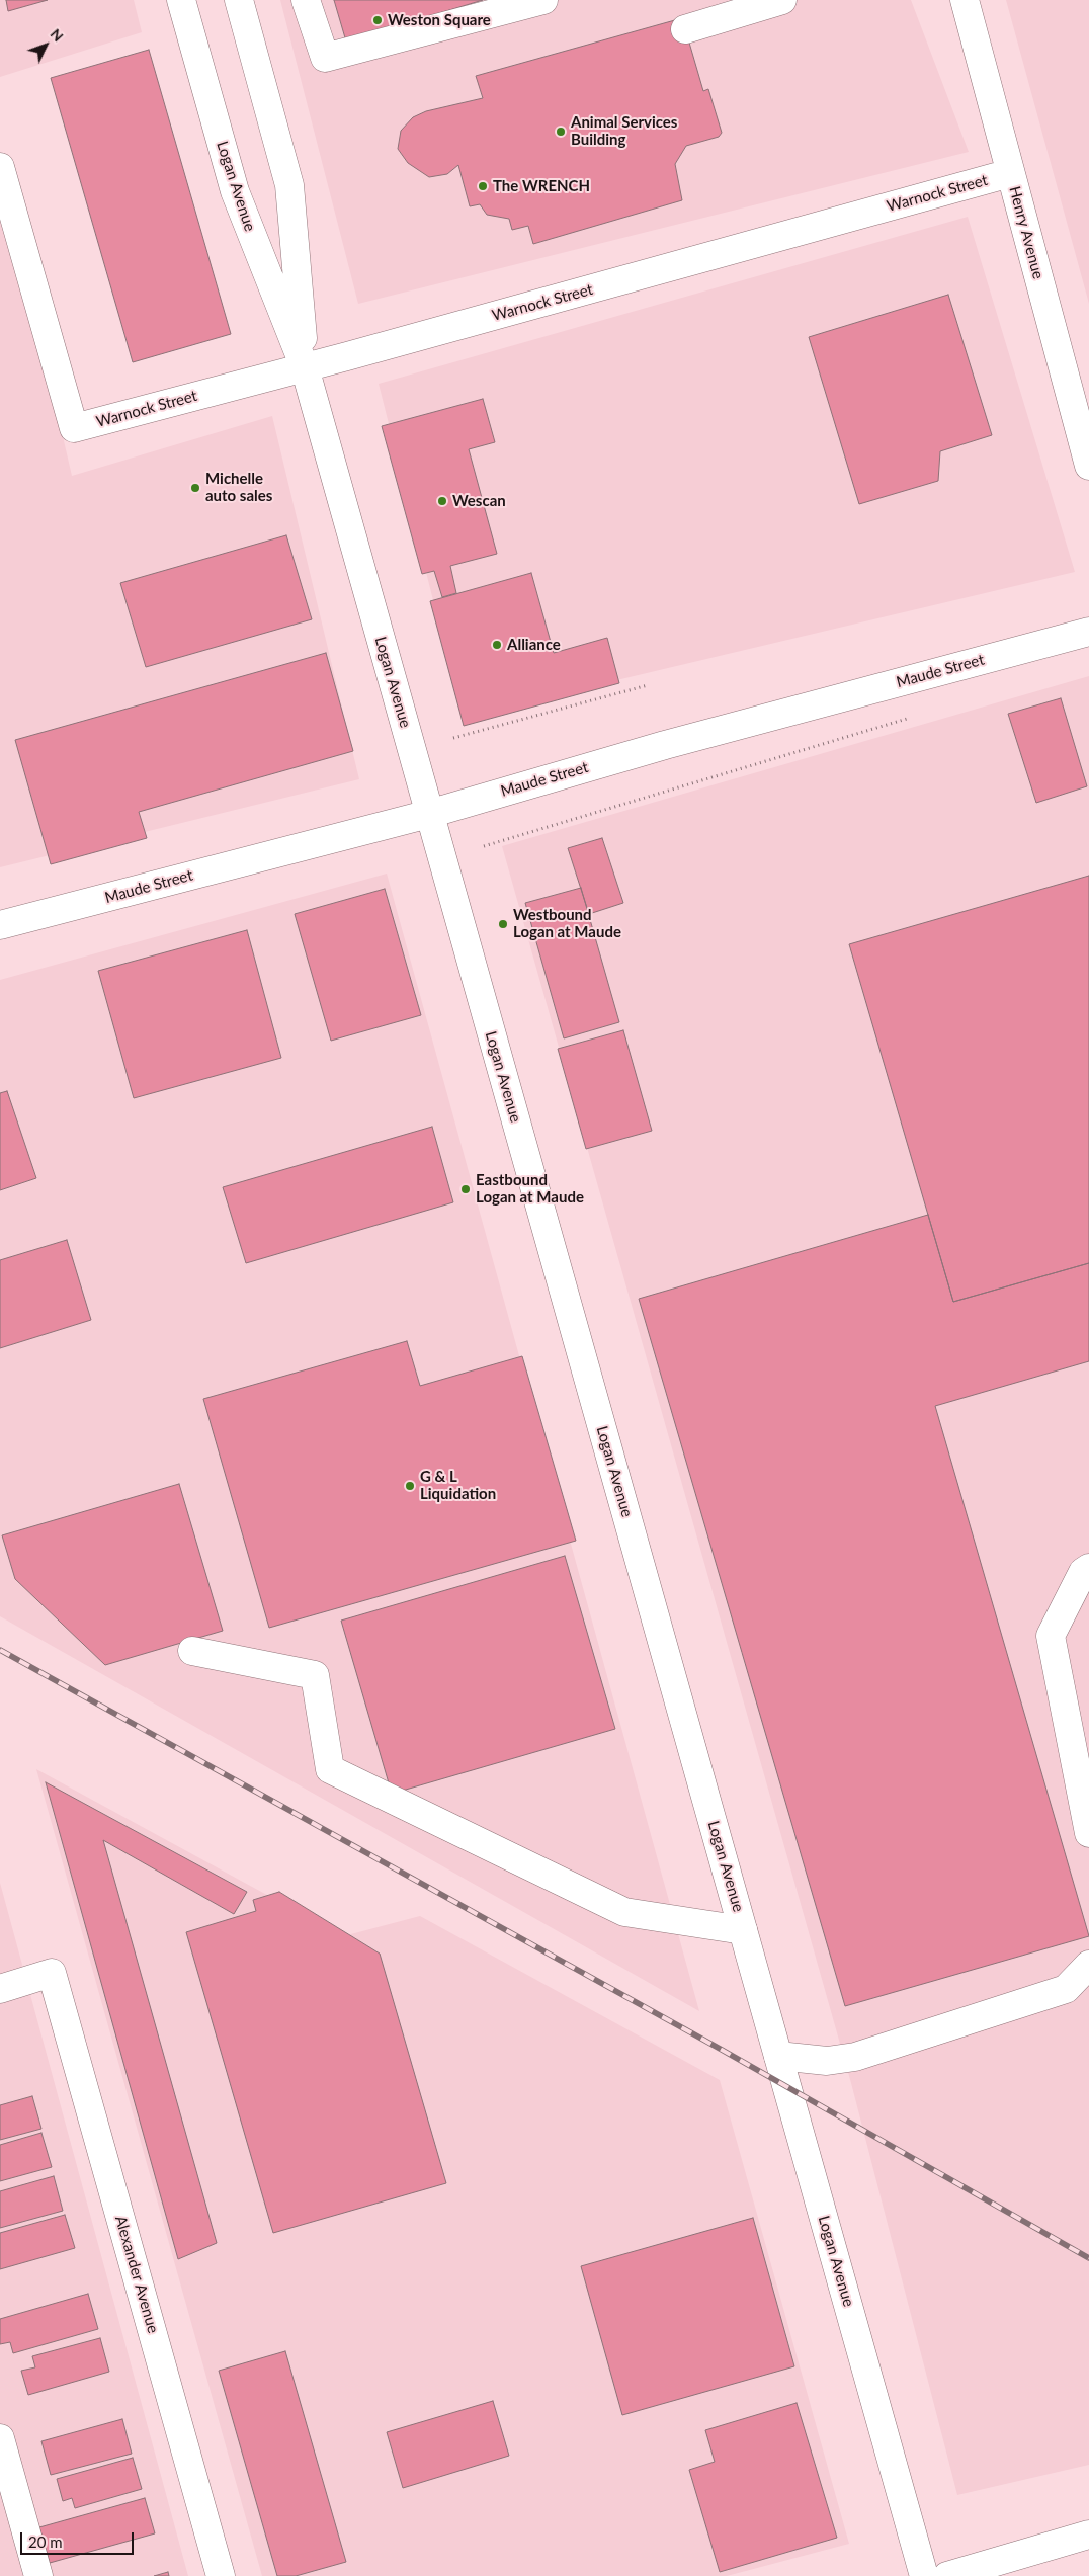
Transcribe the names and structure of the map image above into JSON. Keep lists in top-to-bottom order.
{
  "streets": {
    "street": [
      "Logan Avenue",
      "Warnock Street",
      "Henry Avenue",
      "Maude Street",
      "Alexander Avenue"
    ]
  },
  "crossings": [
    ["Logan Avenue", "Warnock Street"],
    ["Logan Avenue", "Maude Street"],
    ["Warnock Street", "Henry Avenue"]
  ],
  "places": [
    "Weston Square",
    "Animal Services Building",
    "The WRENCH",
    "Michelle auto sales",
    "Wescan",
    "Alliance",
    "Westbound Logan at Maude",
    "Eastbound Logan at Maude",
    "G & L Liquidation"
  ],
  "scale_bar": "20 m",
  "north": "top right"
}
